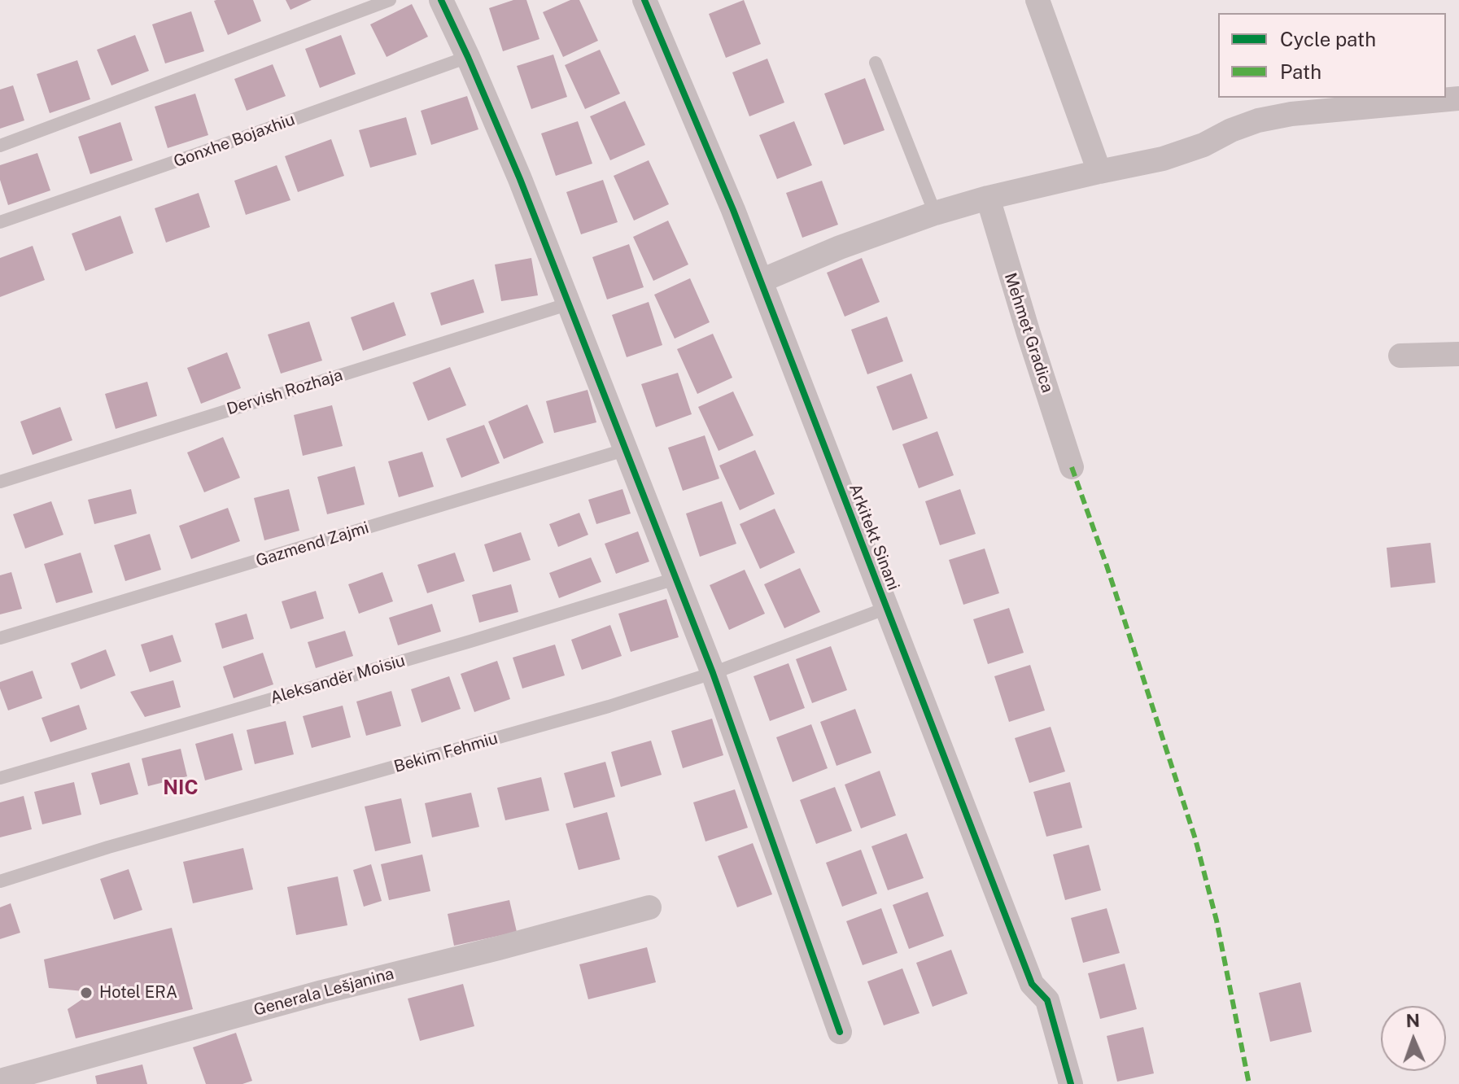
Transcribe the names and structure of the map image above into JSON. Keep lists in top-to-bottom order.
{
  "streets": {
    "street": ["Mehmet Gradica", "Arkitekt Sinani", "Generala Lešjanina"],
    "lane": [
      "Gonxhe Bojaxhiu",
      "Dervish Rozhaja",
      "Gazmend Zajmi",
      "Aleksandër Moisiu",
      "Bekim Fehmiu"
    ]
  },
  "crossings": [
    ["Arkitekt Sinani", "Bekim Fehmiu"]
  ],
  "districts": ["NIC"],
  "places": ["Hotel ERA"],
  "legend": ["Cycle path", "Path"],
  "north": "top"
}
